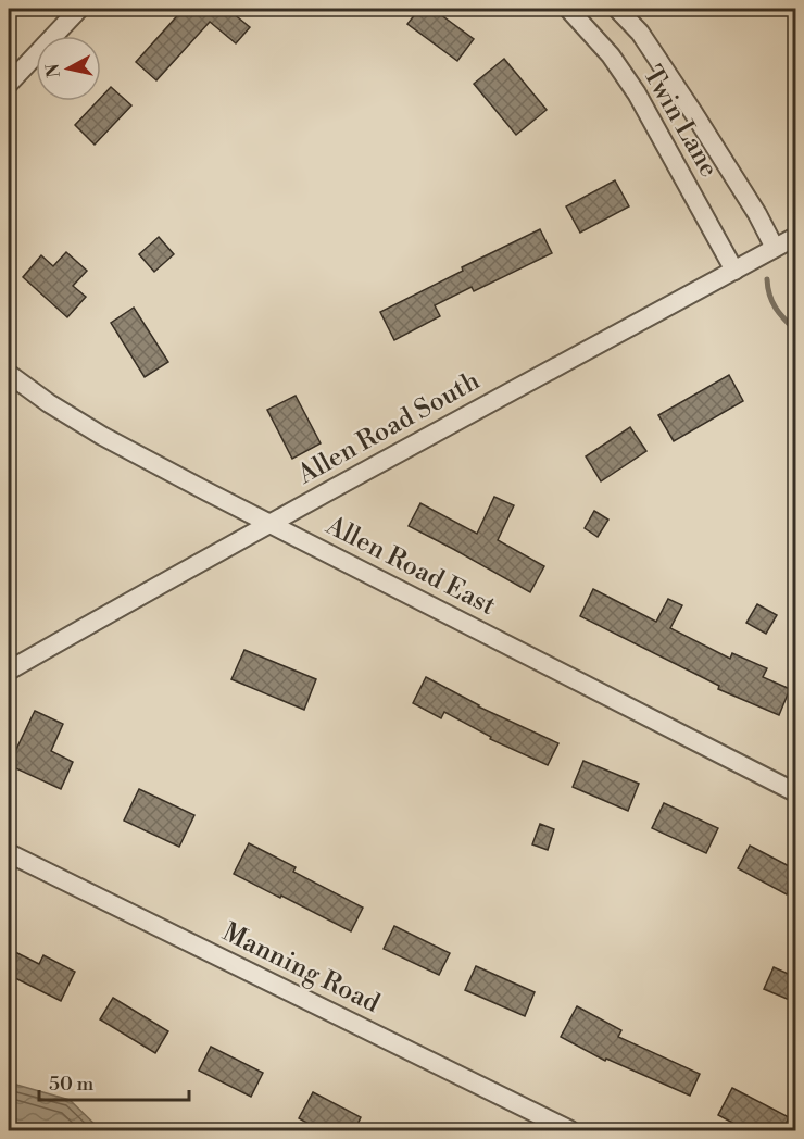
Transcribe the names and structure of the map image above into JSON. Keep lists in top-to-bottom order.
{
  "streets": {
    "street": [
      "Twin Lane",
      "Allen Road South",
      "Allen Road East",
      "Manning Road"
    ]
  },
  "crossings": [
    ["Twin Lane", "Allen Road South"],
    ["Allen Road South", "Allen Road East"]
  ],
  "scale_bar": "50 m",
  "north": "left"
}
